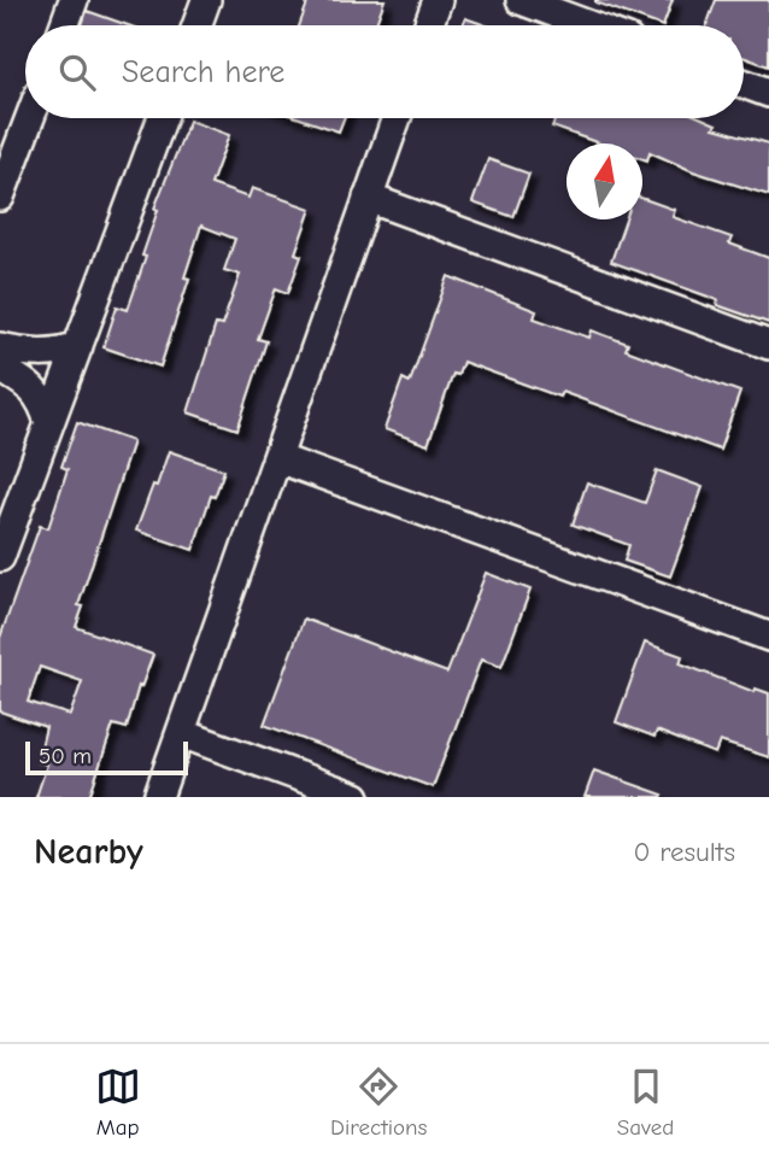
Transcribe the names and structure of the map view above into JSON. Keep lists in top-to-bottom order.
{
  "scale_bar": "50 m",
  "north": "top",
  "page": {
    "search": "Search here",
    "scale": "50 m",
    "heading": ["Nearby", "0 results"],
    "nav": ["Map", "Directions", "Saved"]
  }
}
